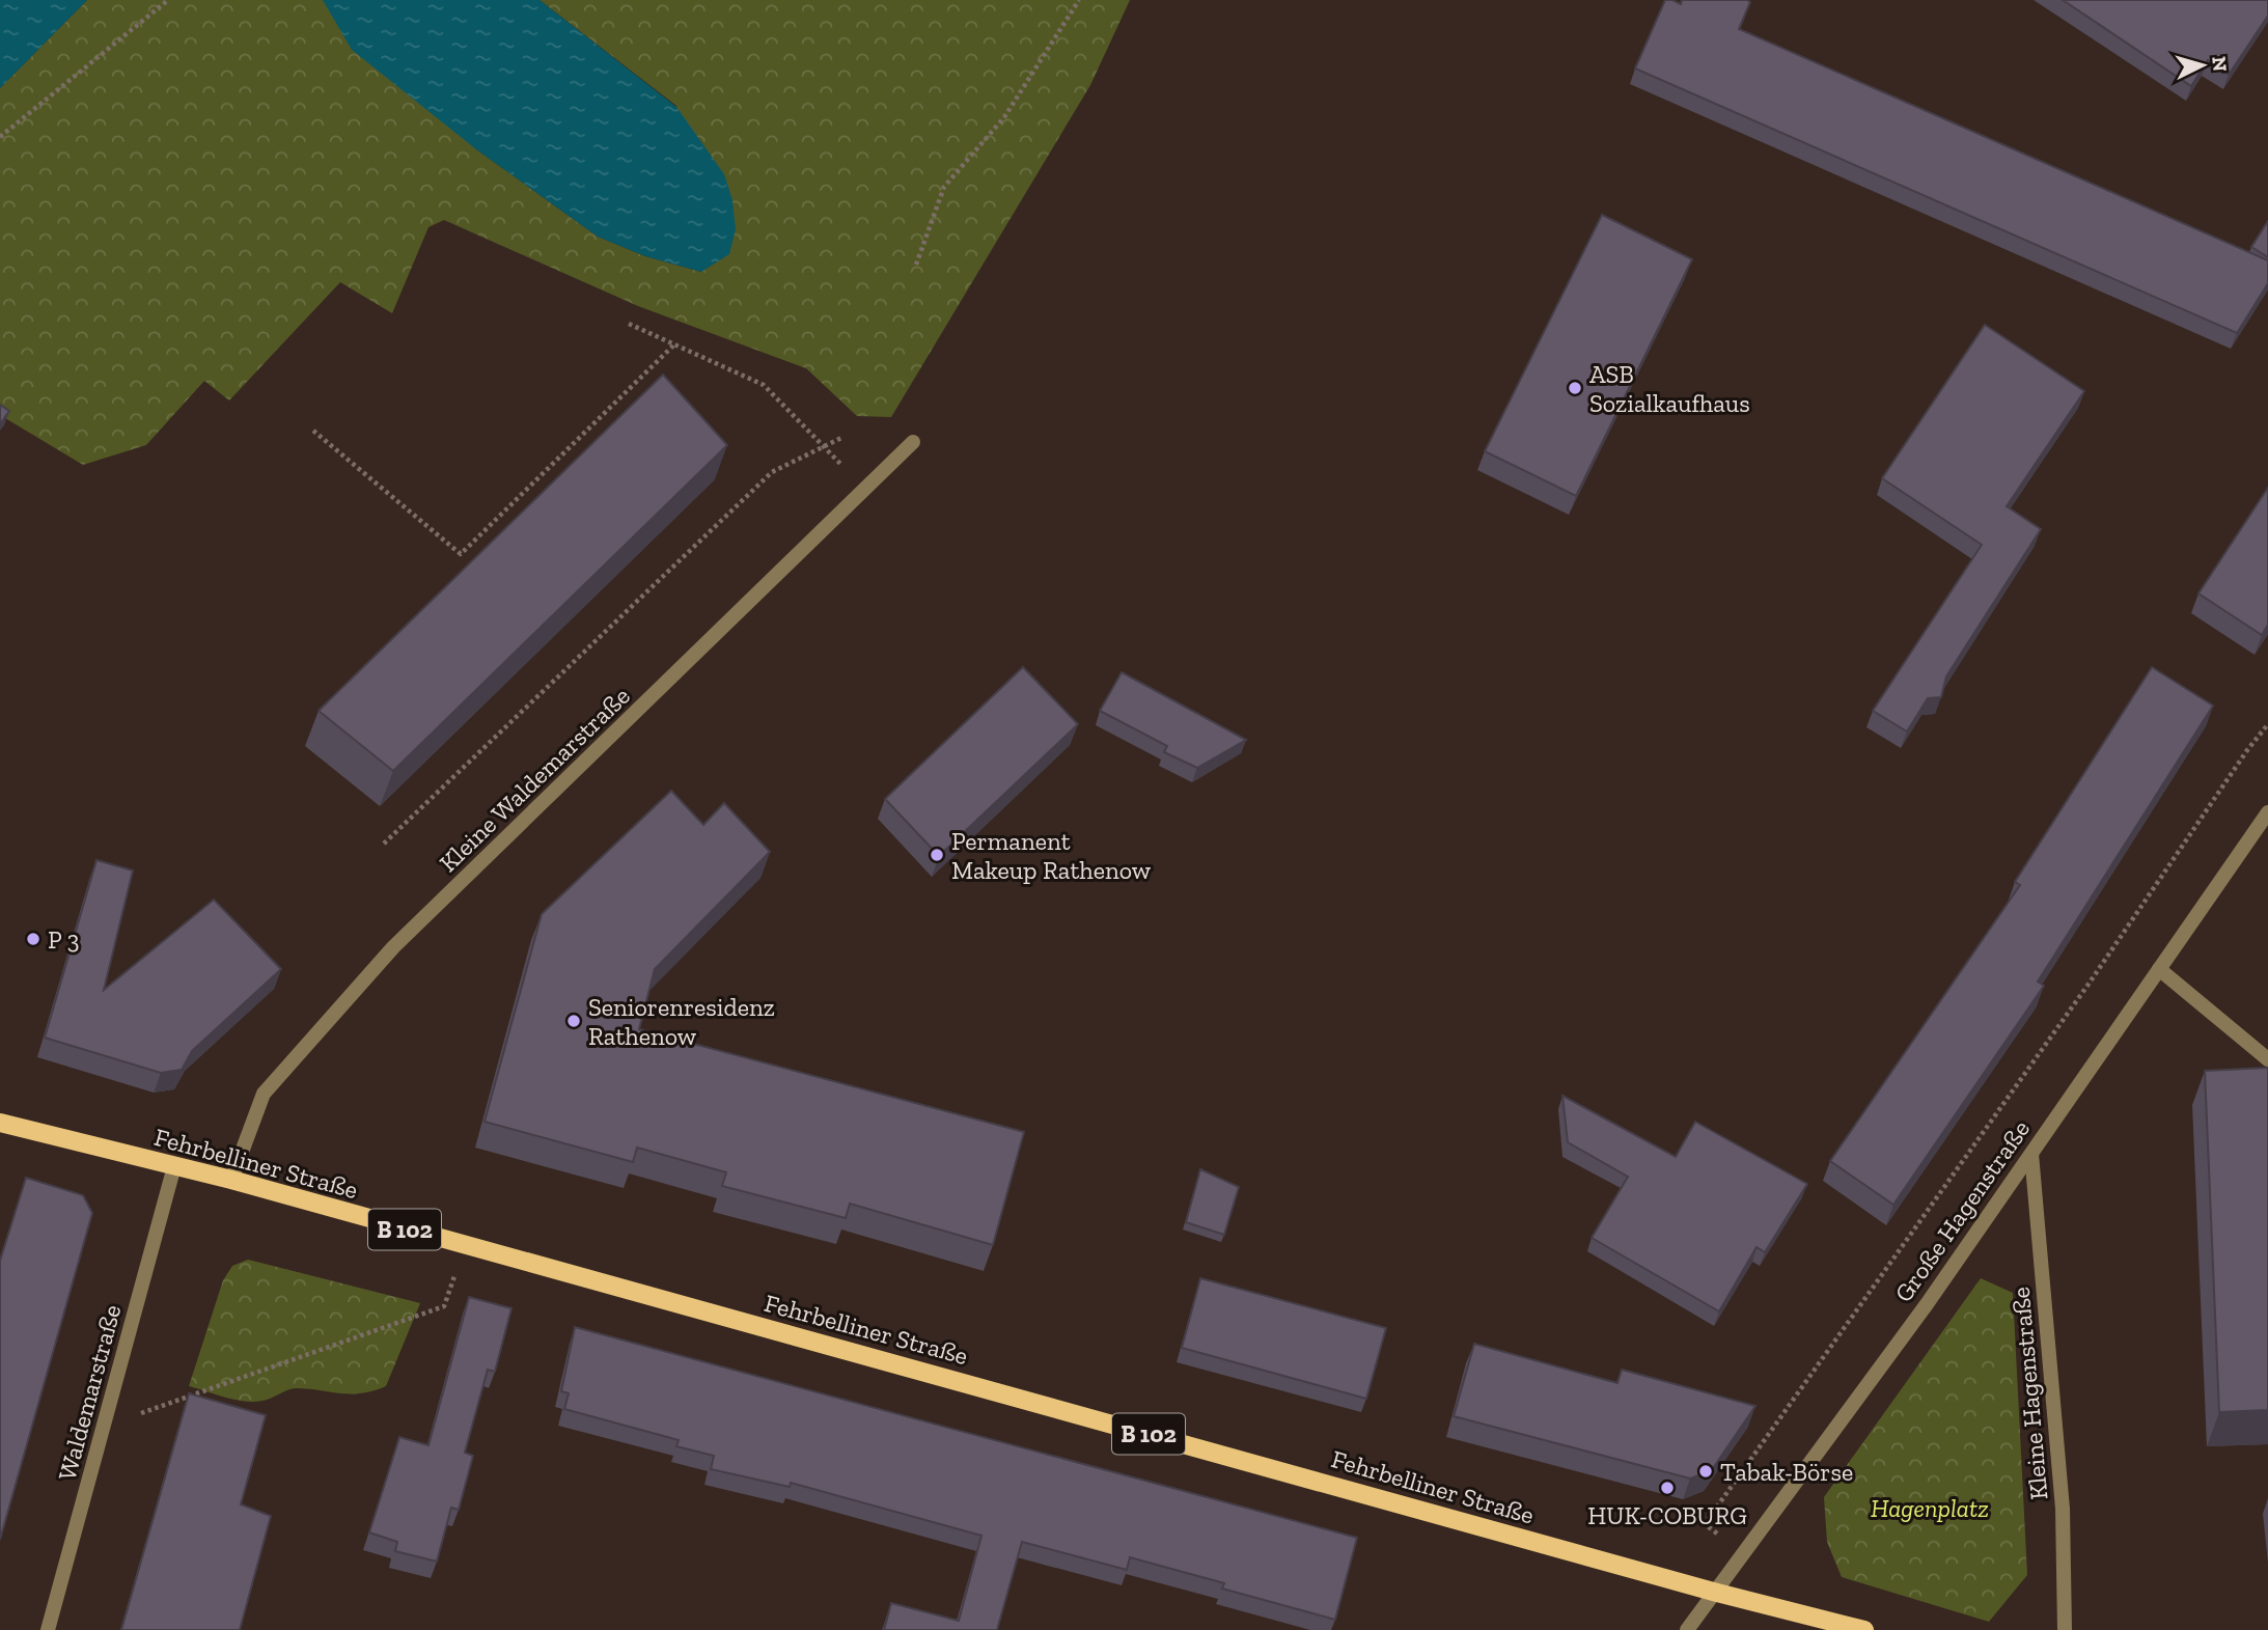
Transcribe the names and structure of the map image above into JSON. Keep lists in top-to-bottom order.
{
  "streets": {
    "main road": ["Fehrbelliner Straße", "B 102"],
    "street": [
      "Kleine Waldemarstraße",
      "Große Hagenstraße",
      "Waldemarstraße",
      "Kleine Hagenstraße"
    ]
  },
  "crossings": [
    ["Kleine Waldemarstraße", "Fehrbelliner Straße"],
    ["Fehrbelliner Straße", "Große Hagenstraße"],
    ["Fehrbelliner Straße", "B 102"],
    ["Fehrbelliner Straße", "Waldemarstraße"],
    ["Große Hagenstraße", "B 102"],
    ["Große Hagenstraße", "Kleine Hagenstraße"]
  ],
  "parks": ["Hagenplatz"],
  "places": [
    "ASB Sozialkaufhaus",
    "Permanent Makeup Rathenow",
    "P 3",
    "Seniorenresidenz Rathenow",
    "Tabak-Börse",
    "HUK-COBURG"
  ],
  "north": "right"
}
